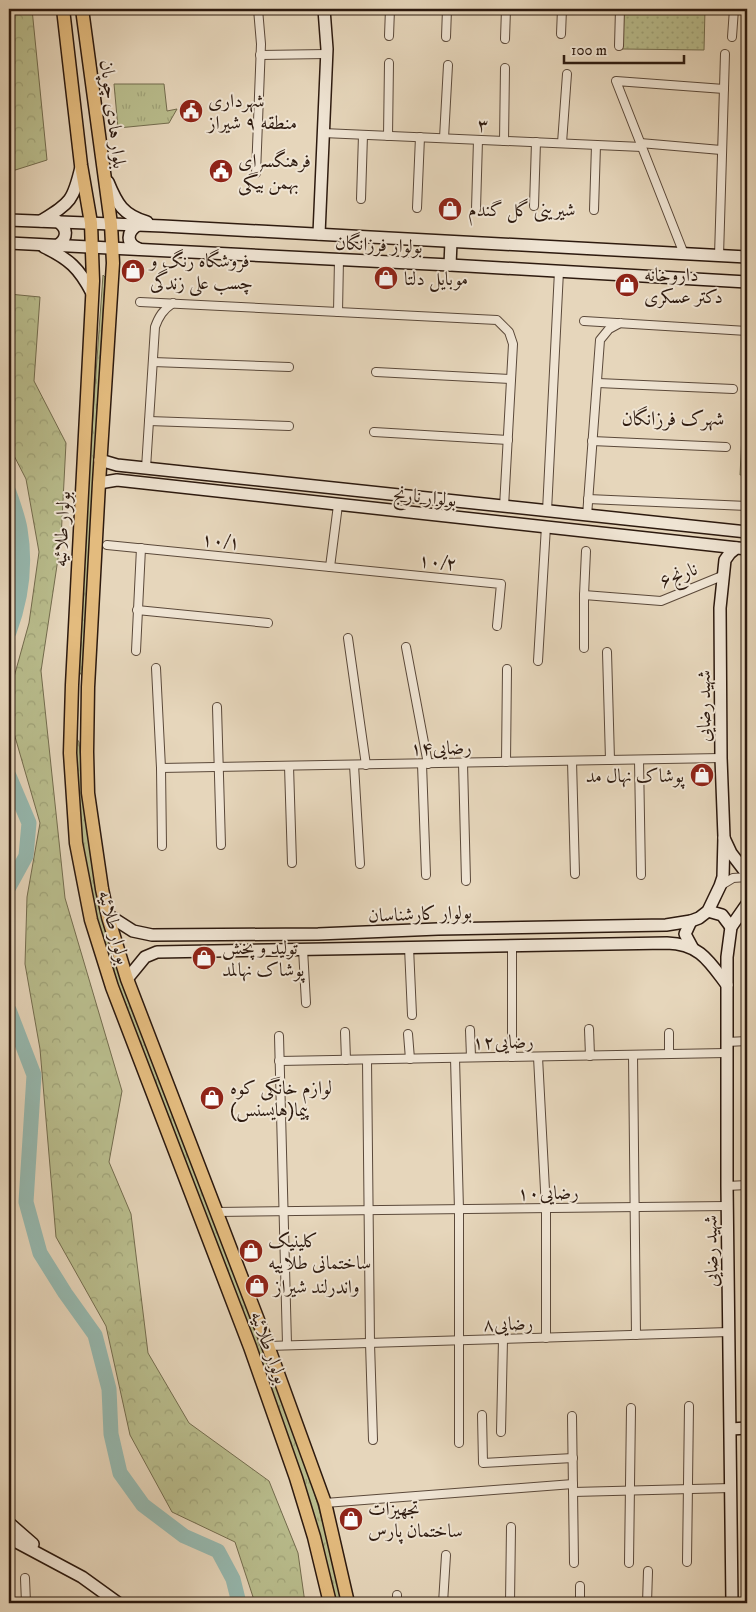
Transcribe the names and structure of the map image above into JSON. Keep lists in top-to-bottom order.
{
  "streets": {
    "main road": [
      "بلوار هادی چوپان",
      "بولوار فرزانگان",
      "بولوار نارنج",
      "بولوار طلائیه",
      "نارنج۶",
      "شهید رضایی",
      "بولوار کارشناسان"
    ],
    "street": [
      "۳",
      "۱۰/۱",
      "۱۰/۲",
      "رضایی۱۴",
      "رضایی۱۲",
      "رضایی۱۰",
      "رضایی۸"
    ]
  },
  "crossings": [
    ["بلوار هادی چوپان", "بولوار فرزانگان"],
    ["بلوار هادی چوپان", "بولوار طلائیه"],
    ["بولوار فرزانگان", "بولوار طلائیه"],
    ["بولوار نارنج", "بولوار طلائیه"],
    ["بولوار نارنج", "نارنج۶"],
    ["بولوار طلائیه", "بولوار کارشناسان"],
    ["بولوار طلائیه", "رضایی۱۰"],
    ["بولوار طلائیه", "رضایی۸"],
    ["۱۰/۱", "۱۰/۲"],
    ["نارنج۶", "شهید رضایی"],
    ["شهید رضایی", "رضایی۱۴"],
    ["شهید رضایی", "بولوار کارشناسان"],
    ["شهید رضایی", "رضایی۱۲"],
    ["شهید رضایی", "رضایی۱۰"],
    ["شهید رضایی", "رضایی۸"]
  ],
  "districts": ["شهرک فرزانگان"],
  "places": {
    "public building": ["شهرداری منطقه ۹ شیراز", "فرهنگسرای بهمن بیگی"],
    "shop": [
      "شیرینی گل گندم",
      "فروشگاه رنگ و چسب علی زندگی",
      "موبایل دلتا",
      "داروخانه دکتر عسکری",
      "پوشاک نهال مد",
      "تولید و پخش پوشاک نهالمد",
      "لوازم خانگی کوه پیما(هایسنس)",
      "کلینیک ساختمانی طلاییه",
      "واندرلند شیراز",
      "تجهیزات ساختمان پارس"
    ]
  },
  "scale_bar": "100 m"
}
